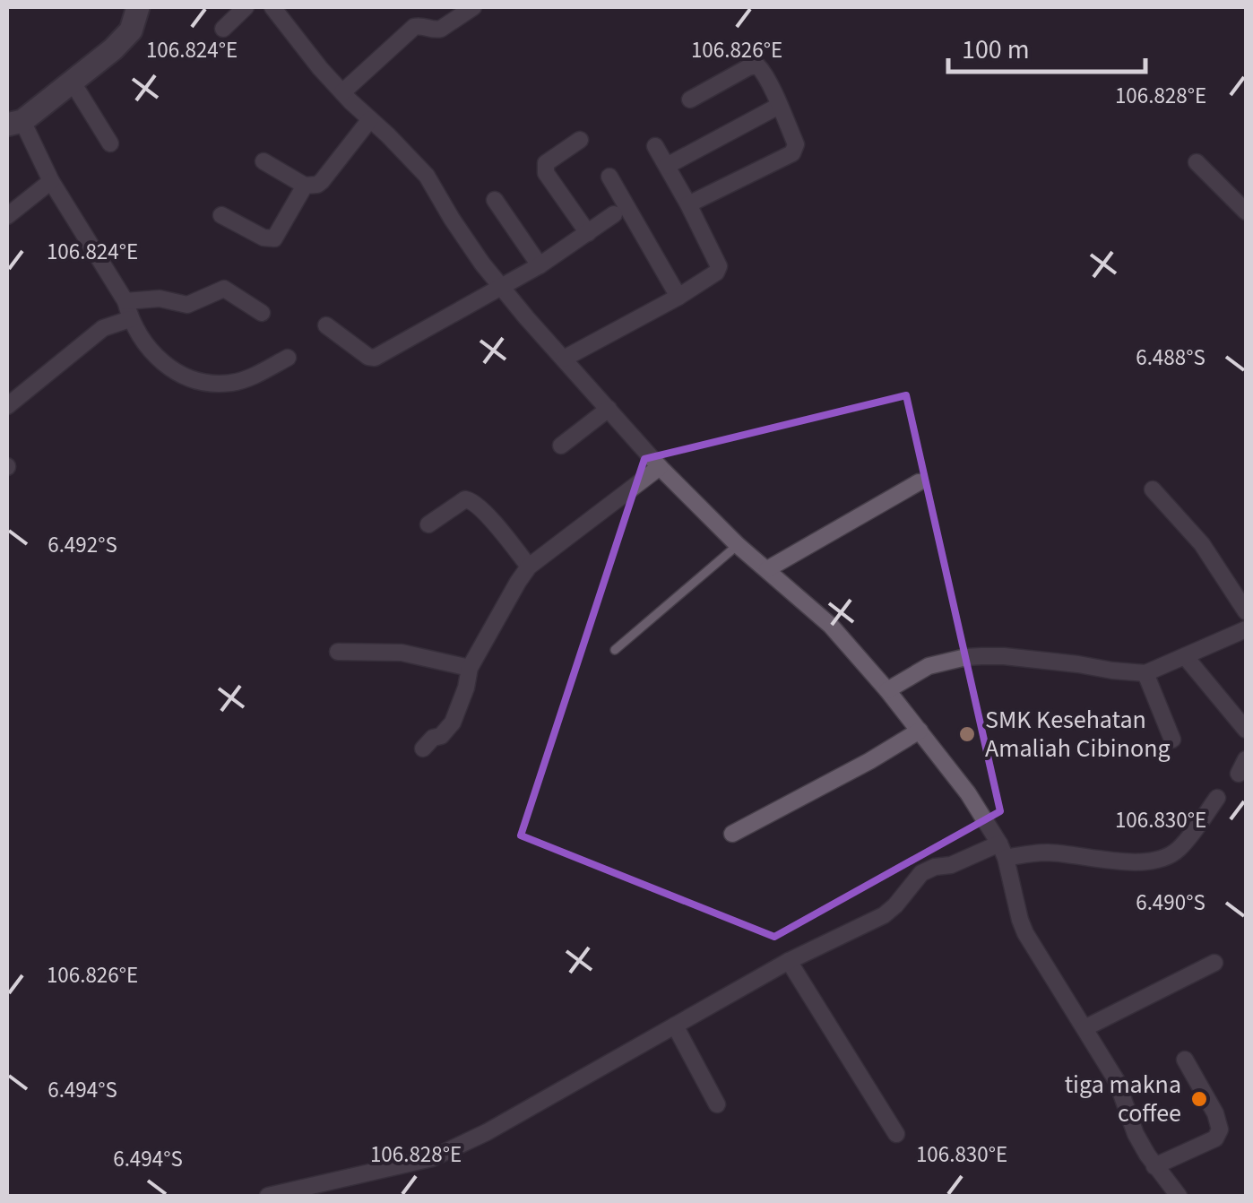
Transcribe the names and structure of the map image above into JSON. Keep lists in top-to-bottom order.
{
  "places": ["SMK Kesehatan Amaliah Cibinong", "tiga makna coffee"],
  "scale_bar": "100 m",
  "coordinates": [
    "106.824°E",
    "106.826°E",
    "106.828°E",
    "6.488°S",
    "6.492°S",
    "106.830°E",
    "6.490°S",
    "6.494°S"
  ]
}
